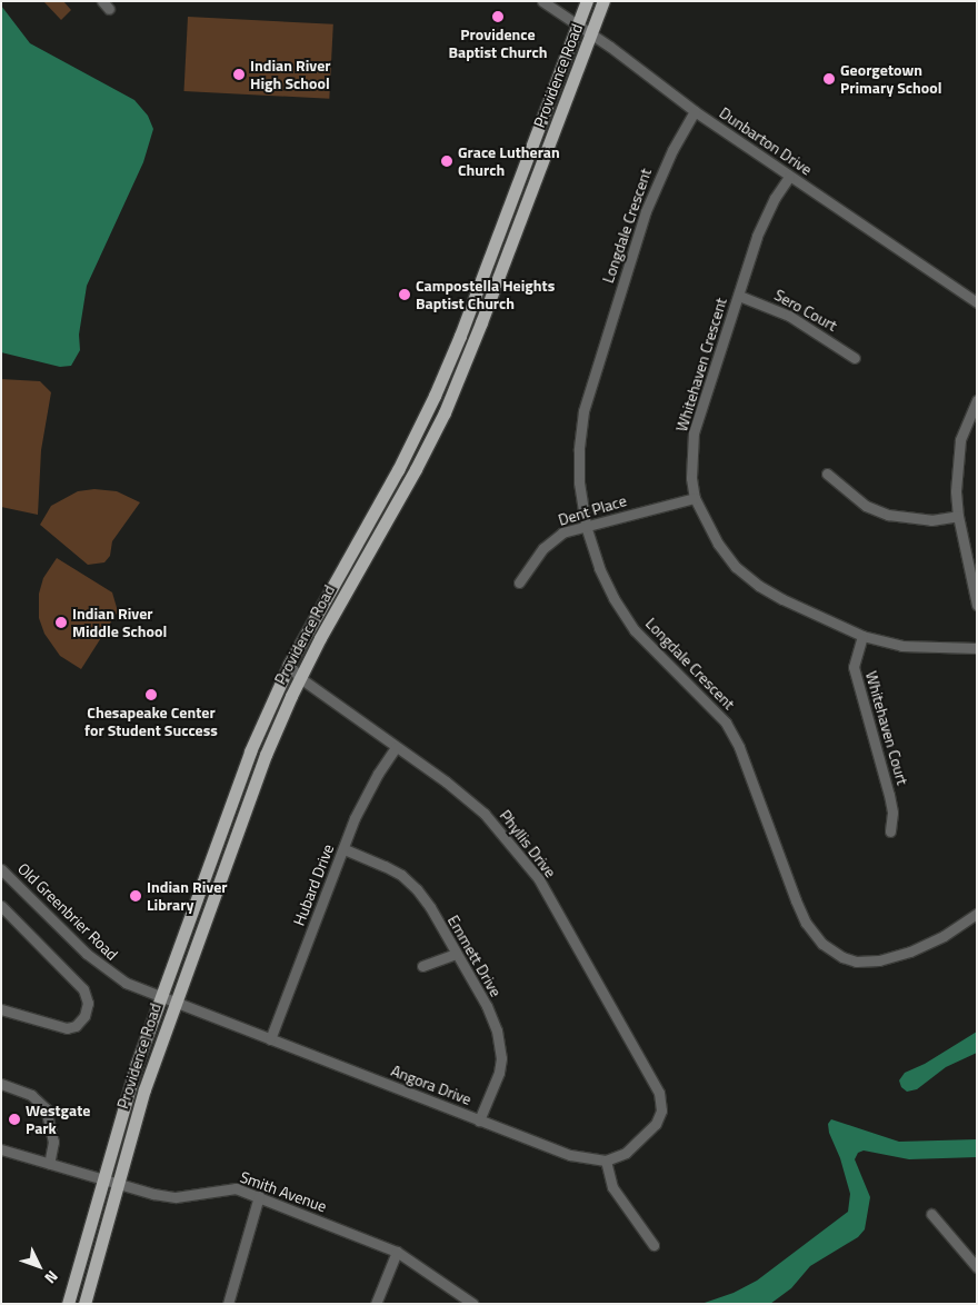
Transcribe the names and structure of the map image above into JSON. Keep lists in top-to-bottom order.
{
  "streets": {
    "main road": ["Providence Road"],
    "street": [
      "Dunbarton Drive",
      "Longdale Crescent",
      "Sero Court",
      "Whitehaven Crescent",
      "Dent Place",
      "Whitehaven Court",
      "Phyllis Drive",
      "Hubard Drive",
      "Old Greenbrier Road",
      "Emmett Drive",
      "Angora Drive",
      "Smith Avenue"
    ]
  },
  "crossings": [
    ["Providence Road", "Dunbarton Drive"],
    ["Providence Road", "Phyllis Drive"],
    ["Providence Road", "Old Greenbrier Road"],
    ["Providence Road", "Angora Drive"],
    ["Providence Road", "Smith Avenue"],
    ["Dunbarton Drive", "Longdale Crescent"],
    ["Dunbarton Drive", "Whitehaven Crescent"],
    ["Longdale Crescent", "Dent Place"],
    ["Sero Court", "Whitehaven Crescent"],
    ["Whitehaven Crescent", "Dent Place"],
    ["Whitehaven Crescent", "Whitehaven Court"],
    ["Phyllis Drive", "Hubard Drive"],
    ["Phyllis Drive", "Angora Drive"],
    ["Hubard Drive", "Emmett Drive"],
    ["Hubard Drive", "Angora Drive"],
    ["Old Greenbrier Road", "Angora Drive"],
    ["Emmett Drive", "Angora Drive"]
  ],
  "places": [
    "Providence Baptist Church",
    "Indian River High School",
    "Georgetown Primary School",
    "Grace Lutheran Church",
    "Campostella Heights Baptist Church",
    "Indian River Middle School",
    "Chesapeake Center for Student Success",
    "Indian River Library",
    "Westgate Park"
  ],
  "north": "bottom right"
}
